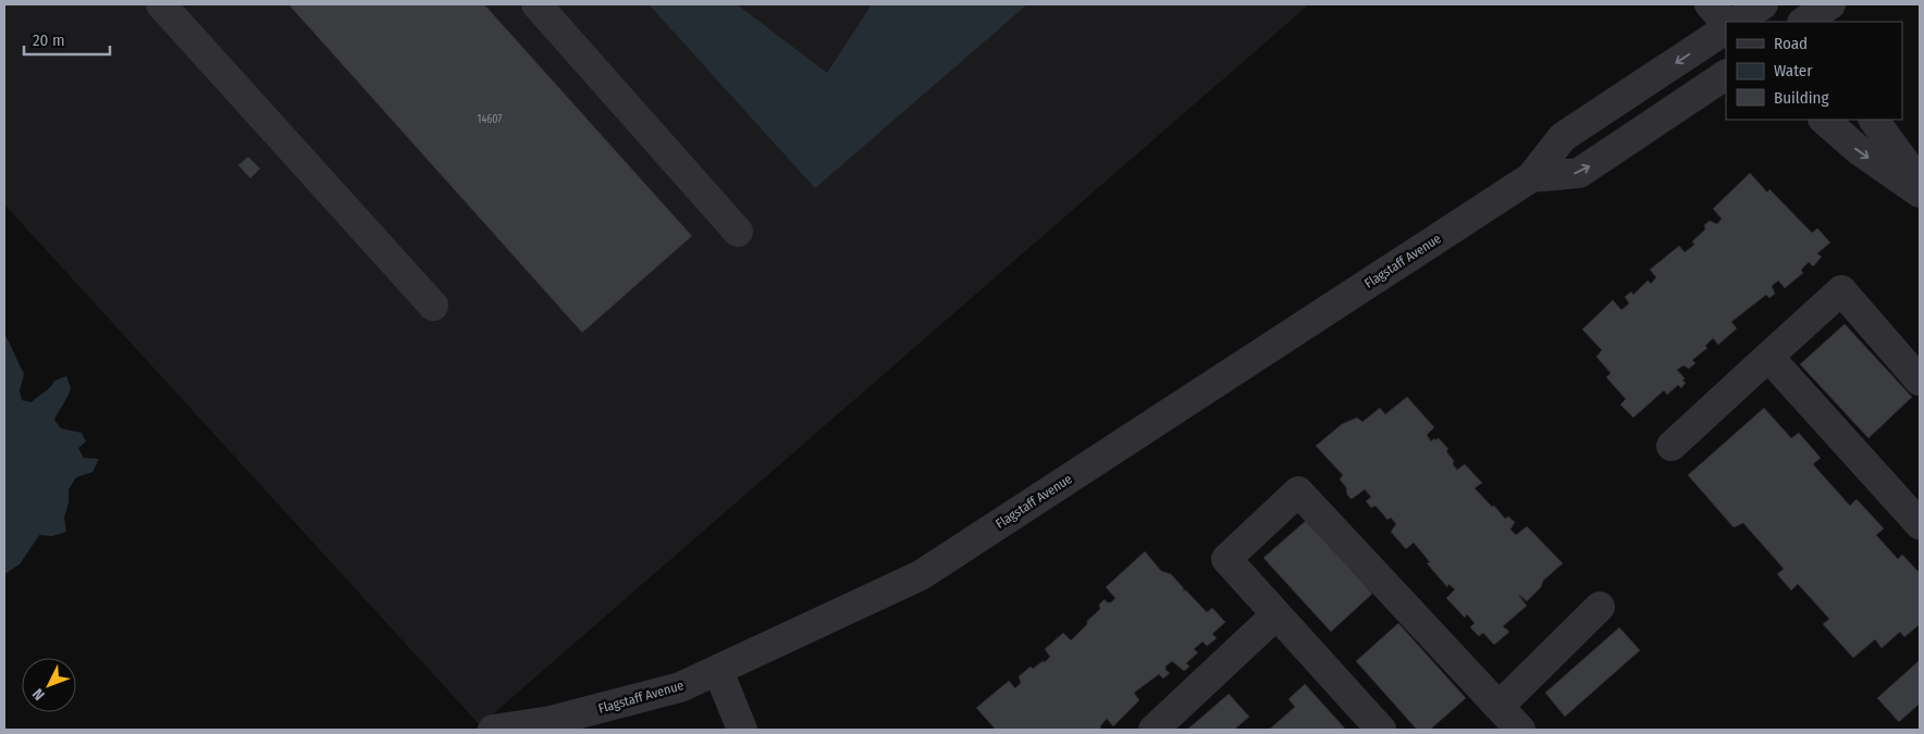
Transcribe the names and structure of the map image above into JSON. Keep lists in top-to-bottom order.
{
  "streets": {
    "street": ["Flagstaff Avenue"]
  },
  "house_numbers": ["14607"],
  "legend": ["Road", "Water", "Building"],
  "scale_bar": "20 m",
  "north": "bottom left"
}
